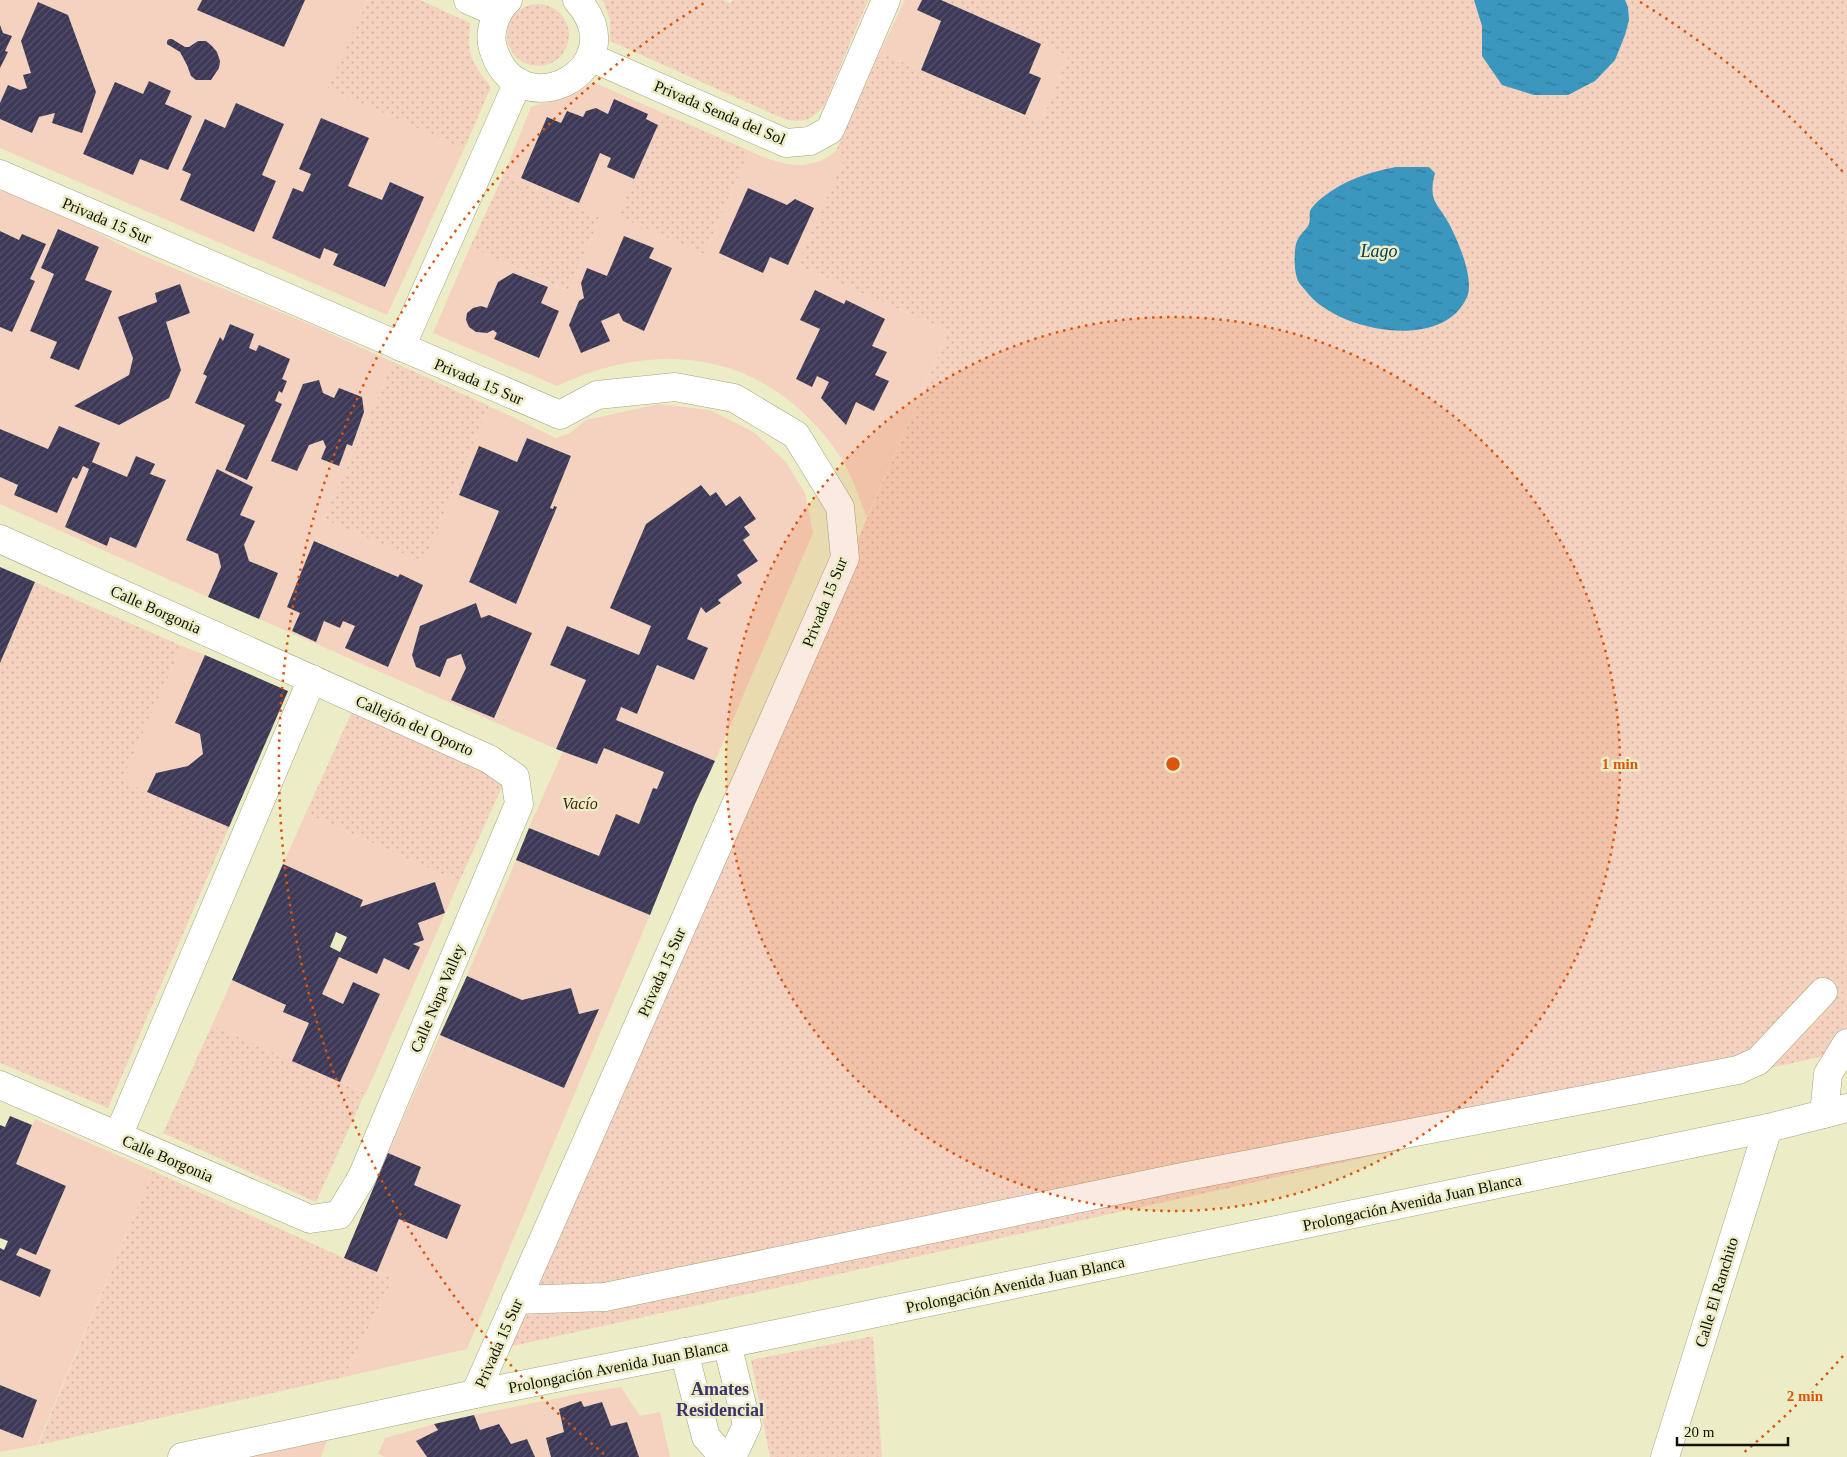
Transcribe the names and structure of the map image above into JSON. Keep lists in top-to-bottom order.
{
  "streets": {
    "street": [
      "Privada Senda del Sol",
      "Privada 15 Sur",
      "Calle Borgonia",
      "Callejón del Oporto",
      "Calle Napa Valley",
      "Prolongación Avenida Juan Blanca",
      "Calle El Ranchito"
    ]
  },
  "crossings": [
    ["Privada 15 Sur", "Prolongación Avenida Juan Blanca"],
    ["Calle Borgonia", "Callejón del Oporto"],
    ["Calle Borgonia", "Calle Napa Valley"],
    ["Callejón del Oporto", "Calle Napa Valley"],
    ["Prolongación Avenida Juan Blanca", "Calle El Ranchito"]
  ],
  "districts": ["Amates Residencial"],
  "water": ["Lago"],
  "parks": ["Vacío"],
  "scale_bar": "20 m",
  "rings": ["1 min", "2 min"]
}
